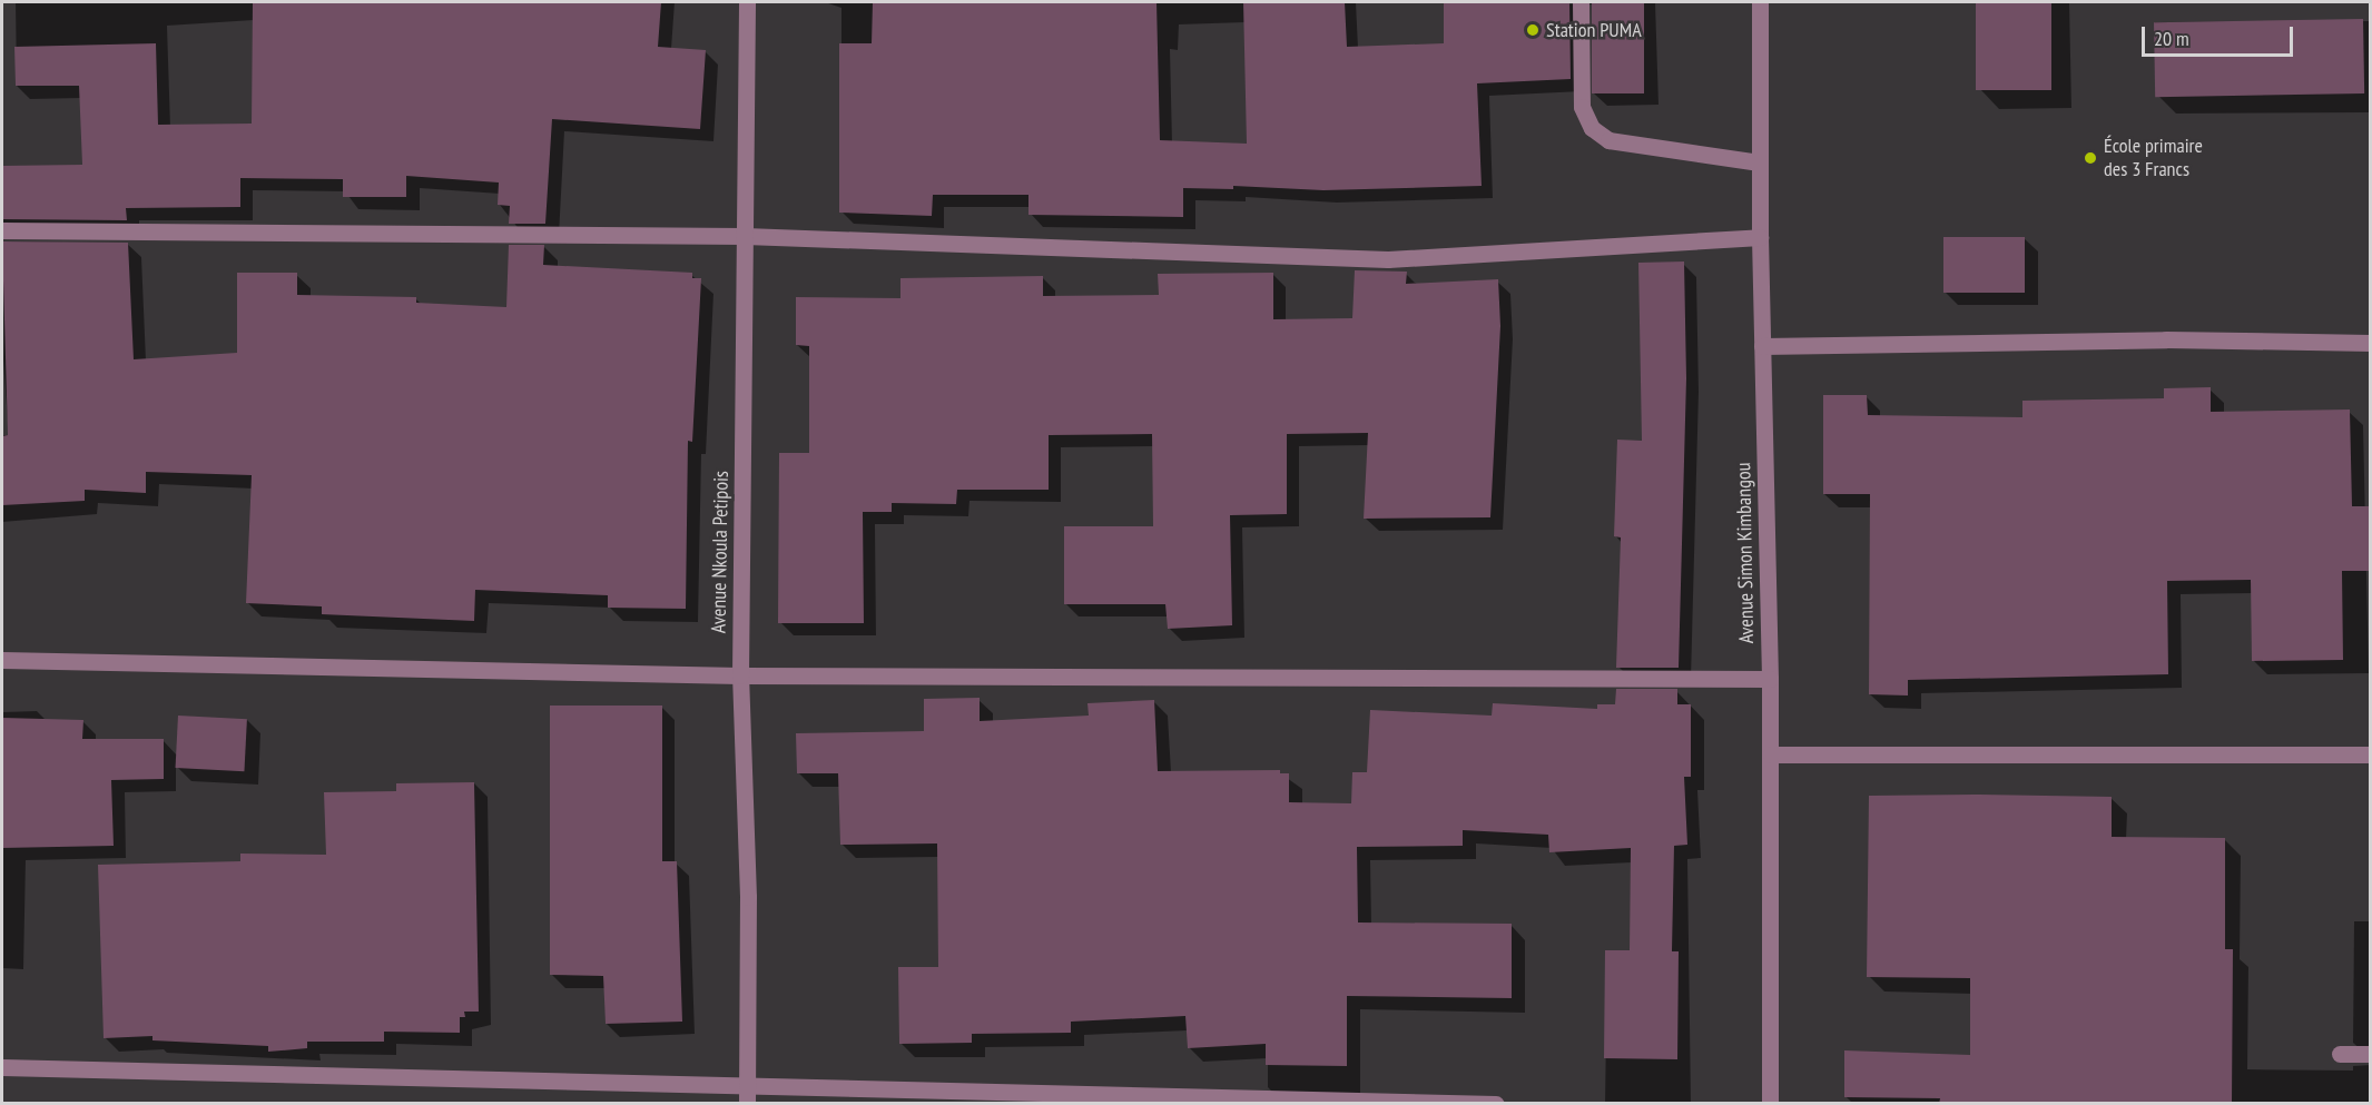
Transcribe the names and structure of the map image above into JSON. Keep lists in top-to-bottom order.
{
  "streets": {
    "street": ["Avenue Nkoula Petipois", "Avenue Simon Kimbangou"]
  },
  "places": ["Station PUMA", "École primaire des 3 Francs"],
  "scale_bar": "20 m"
}
